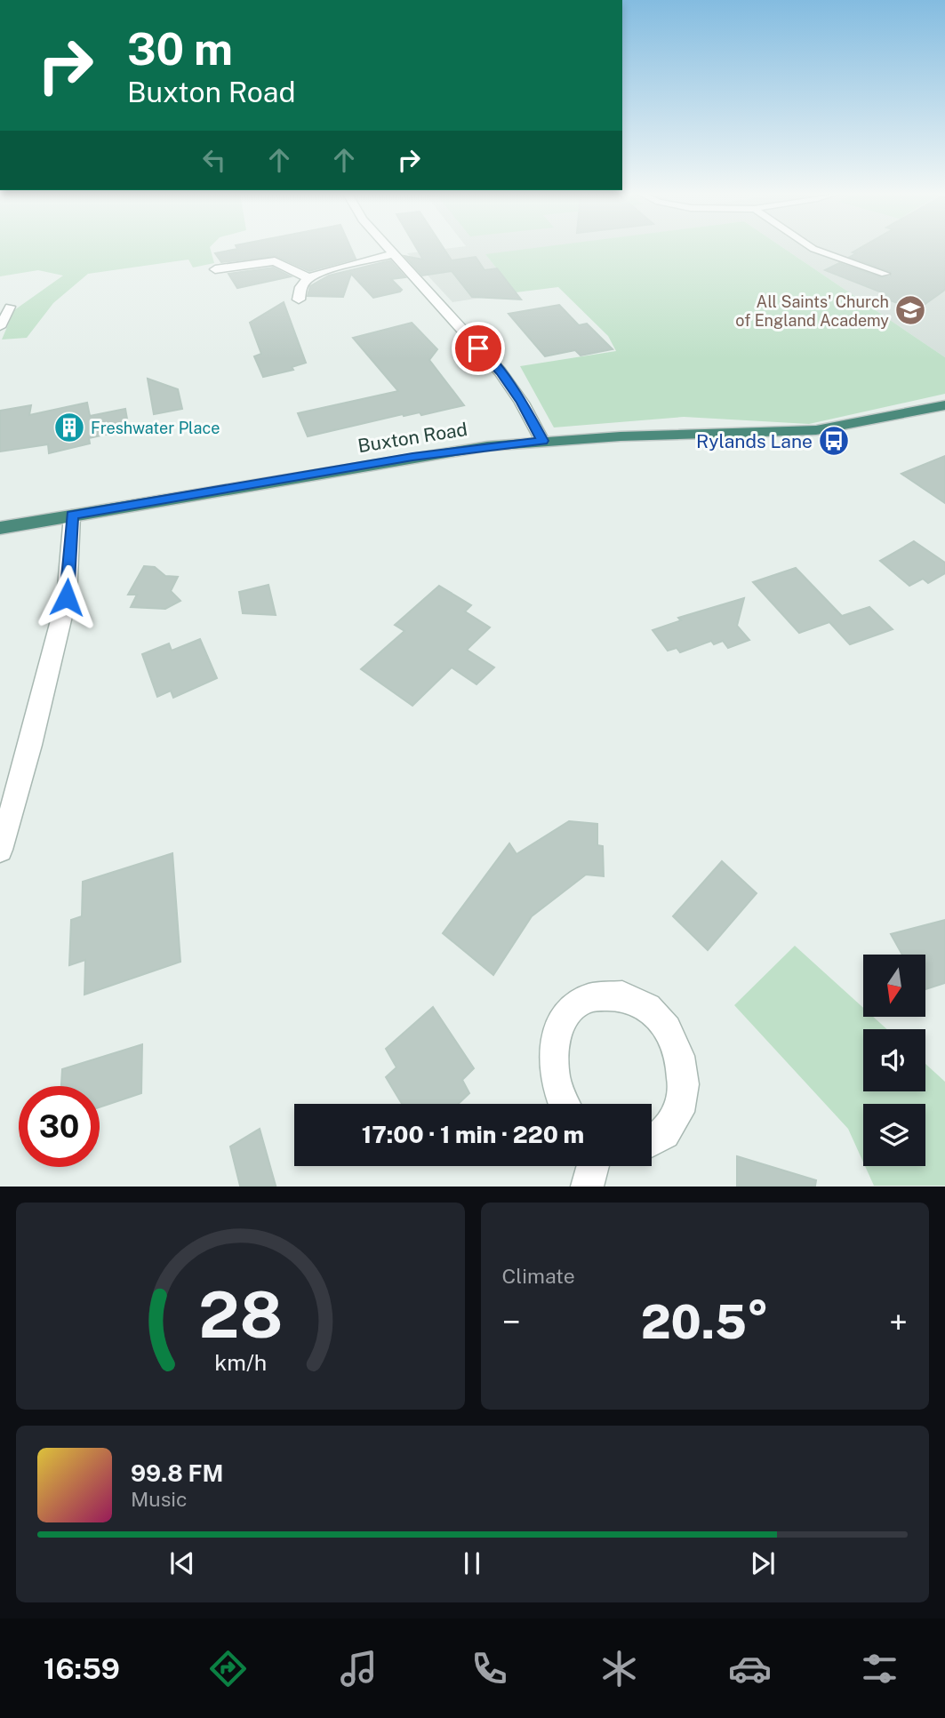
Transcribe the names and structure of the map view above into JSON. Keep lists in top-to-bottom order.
{
  "streets": {
    "highway": ["Buxton Road"]
  },
  "places": {
    "school or university": ["All Saints' Church of England Academy"],
    "building": ["Freshwater Place"],
    "bus stop": ["Rylands Lane"]
  },
  "north": "bottom",
  "page": {
    "turn": ["30 m", "Buxton Road"],
    "limit": "30",
    "trip": "17:00 · 1 min · 220 m",
    "tile": "Climate",
    "heat": ["−", "20.5°", "+"],
    "song": ["99.8 FM", "Music"],
    "tabs": "16:59",
    "gauge": ["28", "km/h"]
  }
}
